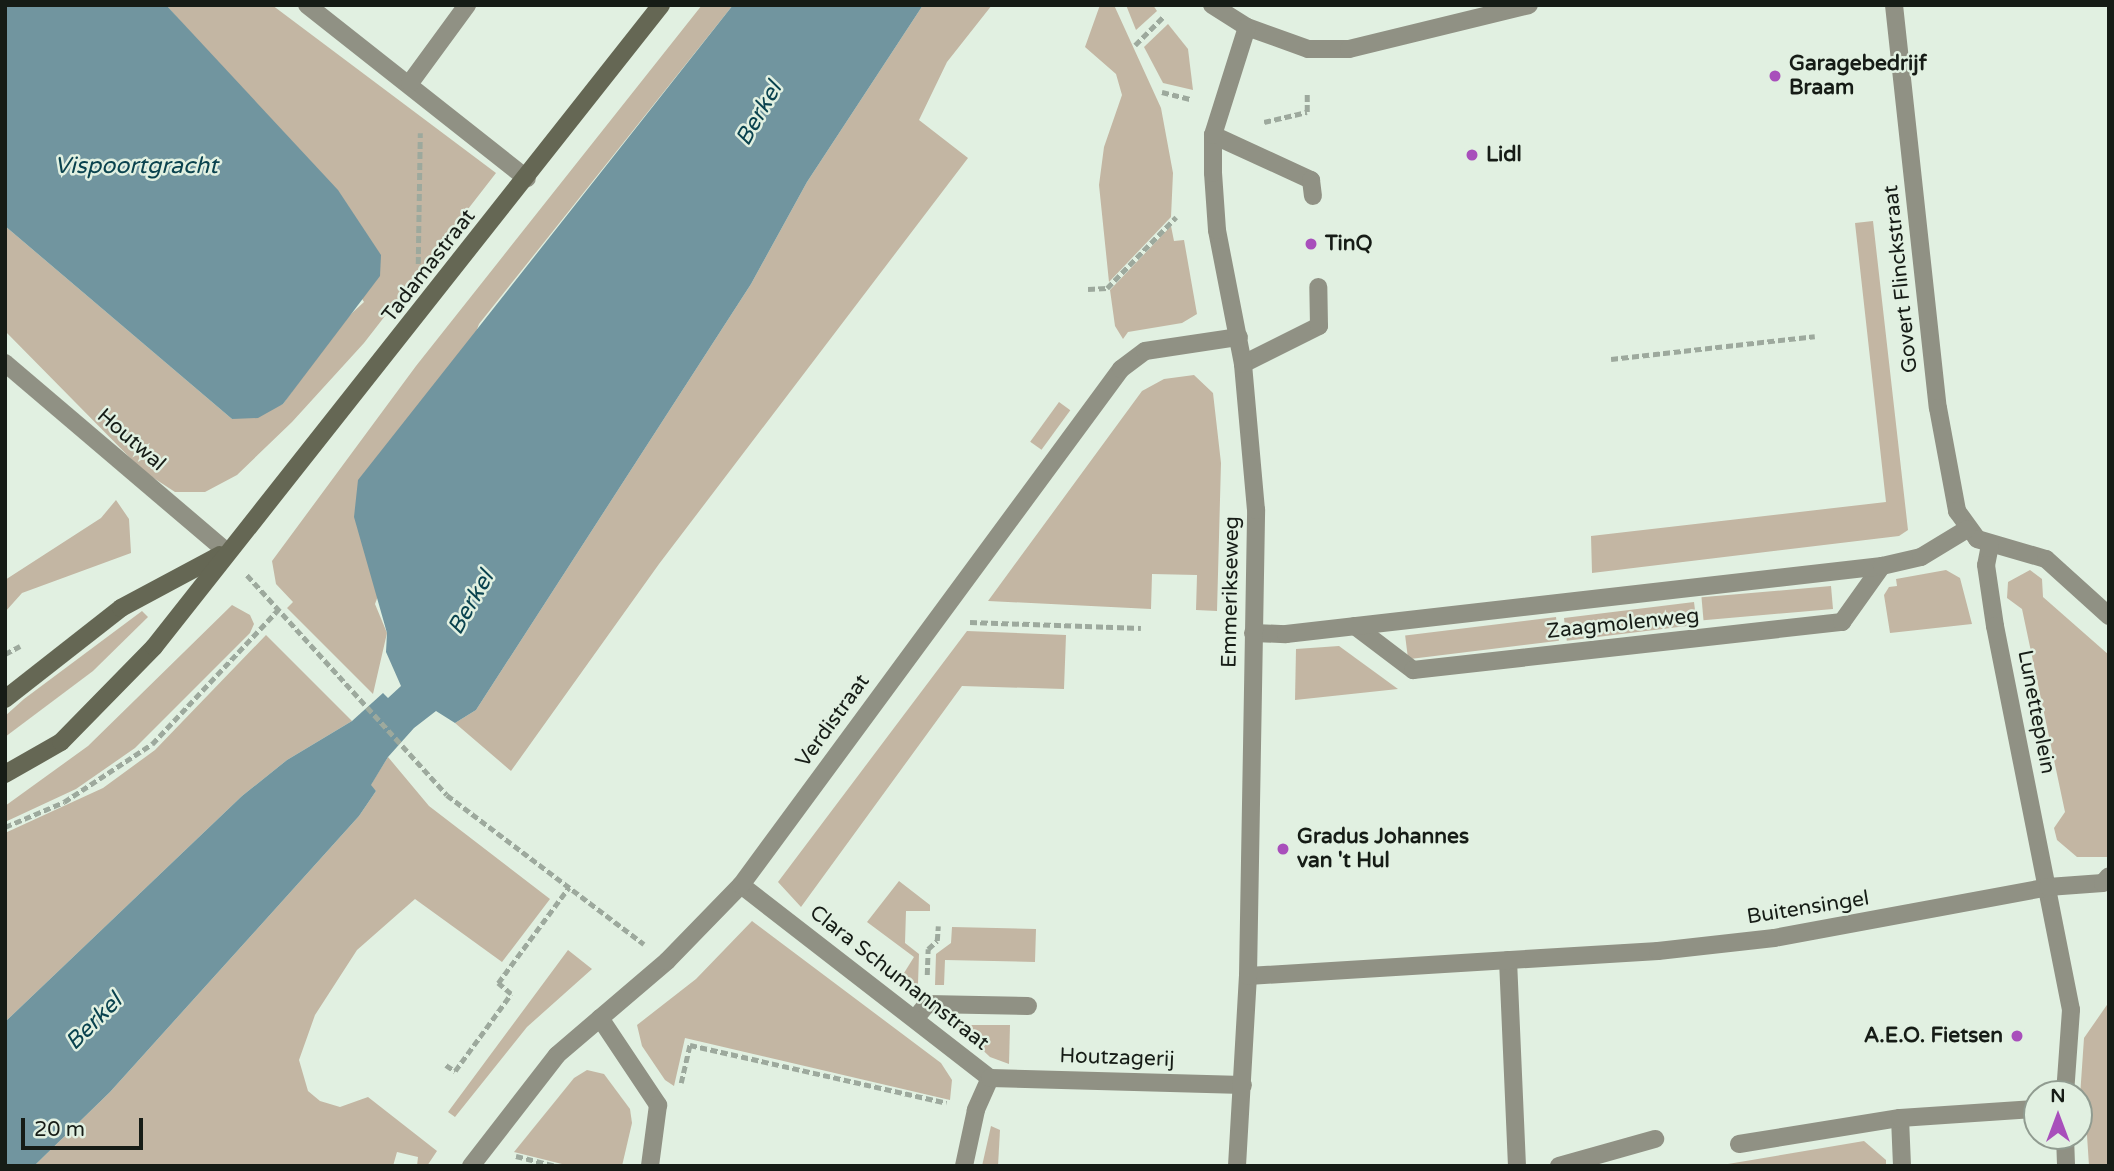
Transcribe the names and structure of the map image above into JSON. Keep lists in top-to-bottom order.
{
  "streets": {
    "street": [
      "Tadamastraat",
      "Govert Flinckstraat",
      "Houtwal",
      "Emmerikseweg",
      "Zaagmolenweg",
      "Lunetteplein",
      "Verdistraat",
      "Buitensingel",
      "Clara Schumannstraat",
      "Houtzagerij"
    ]
  },
  "crossings": [
    ["Tadamastraat", "Houtwal"],
    ["Govert Flinckstraat", "Zaagmolenweg"],
    ["Govert Flinckstraat", "Lunetteplein"],
    ["Emmerikseweg", "Zaagmolenweg"],
    ["Emmerikseweg", "Verdistraat"],
    ["Emmerikseweg", "Buitensingel"],
    ["Emmerikseweg", "Houtzagerij"],
    ["Zaagmolenweg", "Lunetteplein"],
    ["Lunetteplein", "Buitensingel"],
    ["Verdistraat", "Clara Schumannstraat"],
    ["Clara Schumannstraat", "Houtzagerij"]
  ],
  "water": ["Berkel", "Vispoortgracht"],
  "places": [
    "Garagebedrijf Braam",
    "Lidl",
    "TinQ",
    "Gradus Johannes van 't Hul",
    "A.E.O. Fietsen"
  ],
  "scale_bar": "20 m",
  "north": "top"
}
